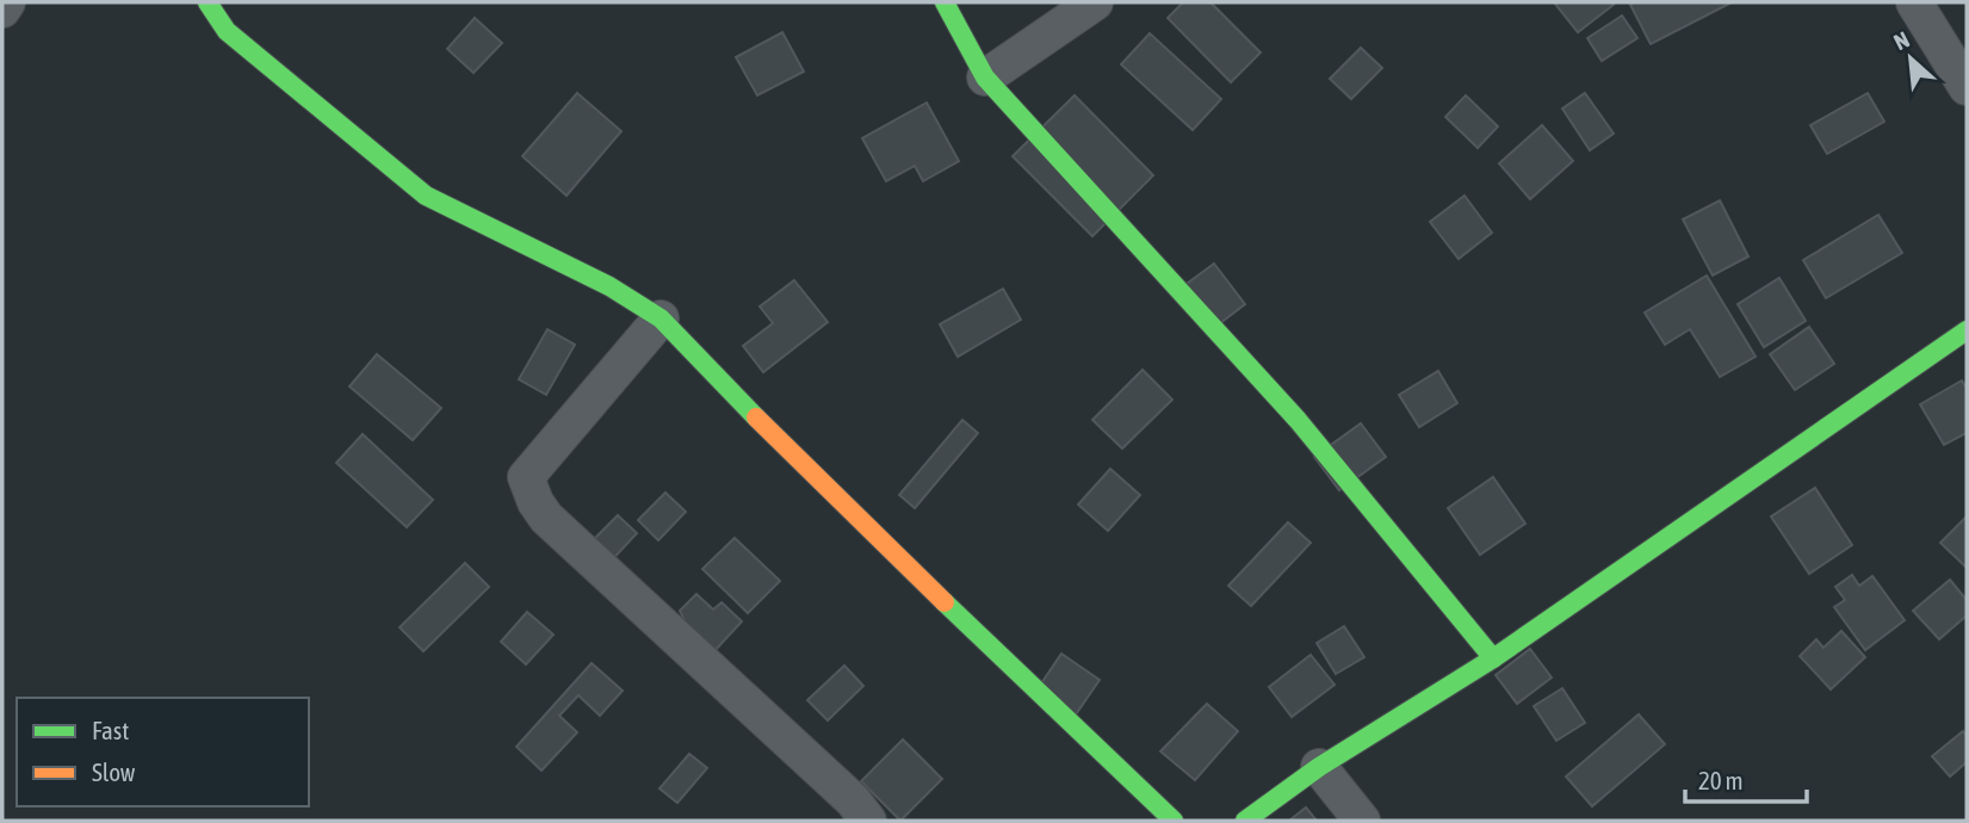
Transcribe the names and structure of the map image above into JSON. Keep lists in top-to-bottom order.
{
  "legend": ["Fast", "Slow"],
  "scale_bar": "20 m",
  "north": "top left"
}
